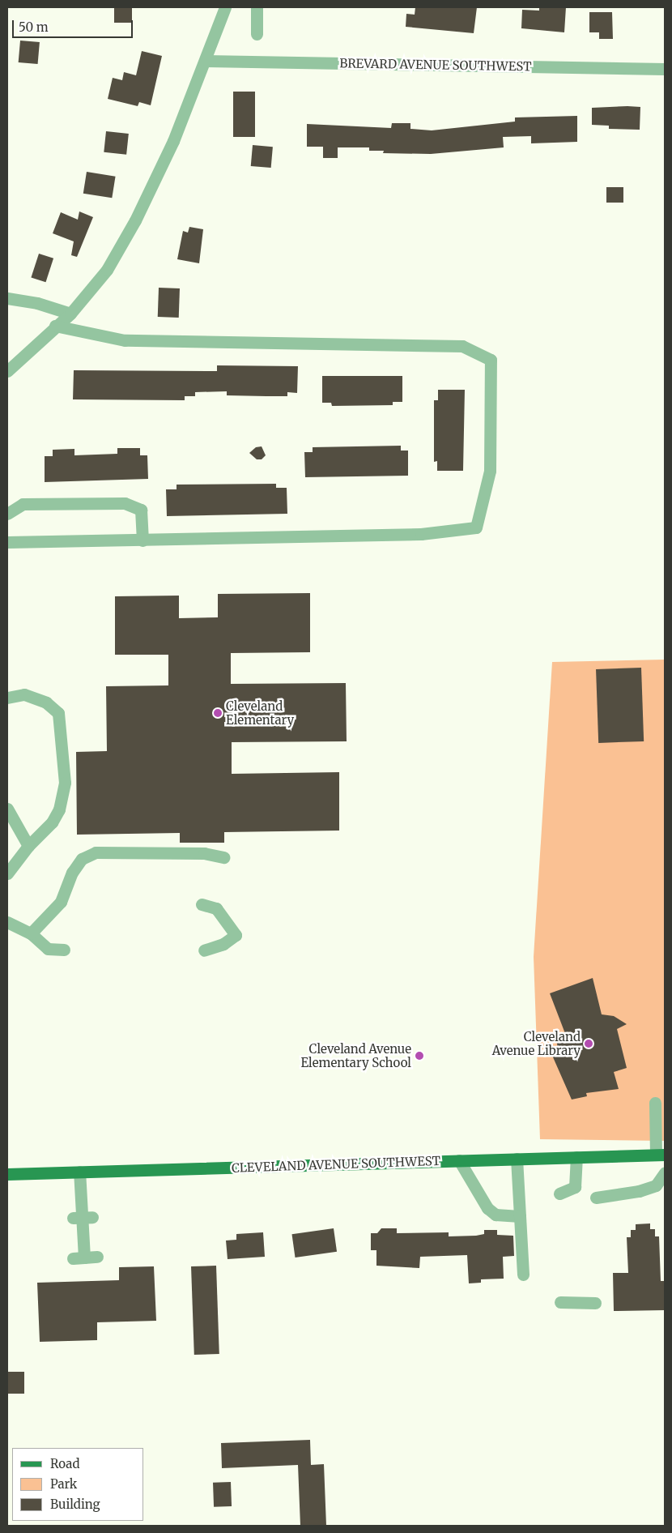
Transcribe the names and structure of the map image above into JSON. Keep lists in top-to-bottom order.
{
  "streets": {
    "main road": ["CLEVELAND AVENUE SOUTHWEST"],
    "street": ["BREVARD AVENUE SOUTHWEST"]
  },
  "places": ["Cleveland Elementary", "Cleveland Avenue Library", "Cleveland Avenue Elementary School"],
  "legend": ["Road", "Park", "Building"],
  "scale_bar": "50 m"
}
